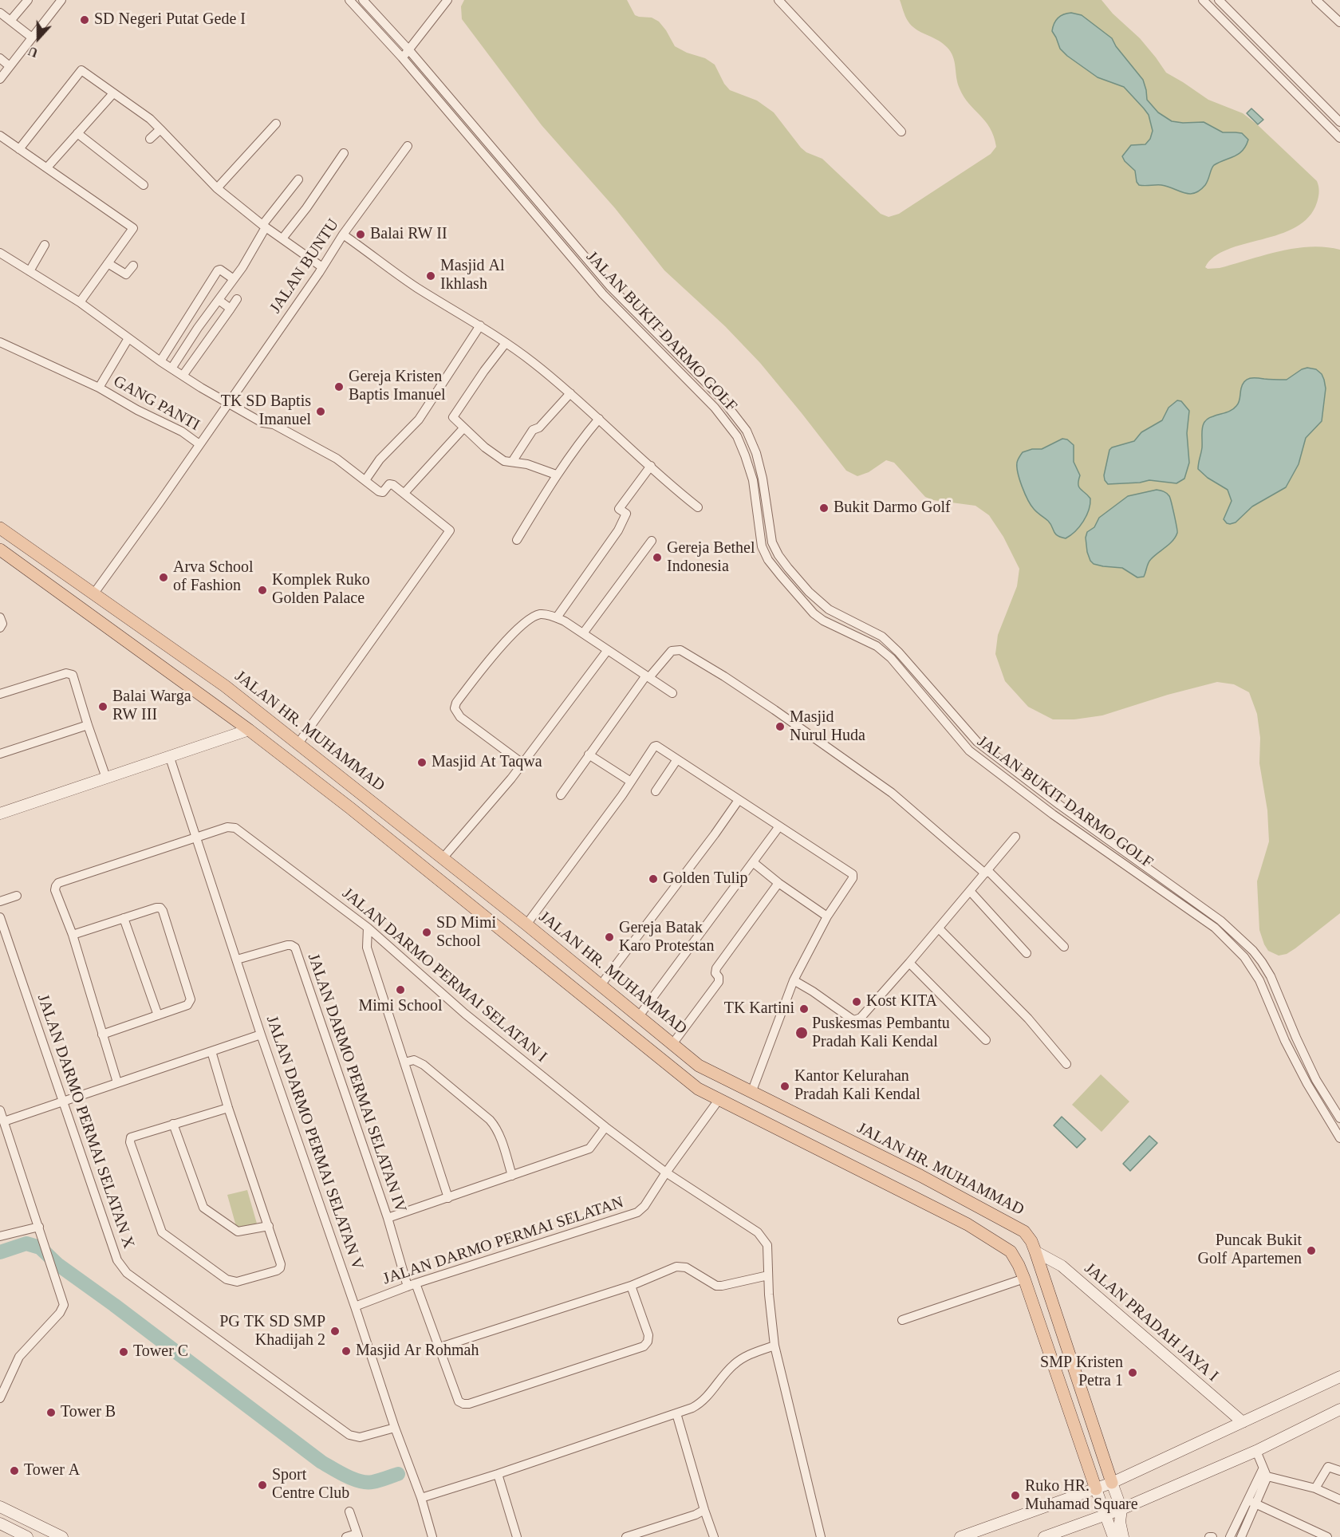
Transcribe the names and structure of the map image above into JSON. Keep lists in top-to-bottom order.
{
  "streets": {
    "main road": ["JALAN HR. MUHAMMAD"],
    "street": [
      "JALAN BUNTU",
      "JALAN BUKIT DARMO GOLF",
      "GANG PANTI",
      "JALAN DARMO PERMAI SELATAN I",
      "JALAN DARMO PERMAI SELATAN IV",
      "JALAN DARMO PERMAI SELATAN X",
      "JALAN DARMO PERMAI SELATAN V",
      "JALAN DARMO PERMAI SELATAN",
      "JALAN PRADAH JAYA I"
    ]
  },
  "crossings": [
    ["JALAN BUNTU", "GANG PANTI"],
    ["JALAN BUNTU", "JALAN HR. MUHAMMAD"],
    ["JALAN HR. MUHAMMAD", "JALAN PRADAH JAYA I"],
    ["JALAN DARMO PERMAI SELATAN I", "JALAN DARMO PERMAI SELATAN V"],
    ["JALAN DARMO PERMAI SELATAN I", "JALAN DARMO PERMAI SELATAN"],
    ["JALAN DARMO PERMAI SELATAN IV", "JALAN DARMO PERMAI SELATAN V"],
    ["JALAN DARMO PERMAI SELATAN IV", "JALAN DARMO PERMAI SELATAN"],
    ["JALAN DARMO PERMAI SELATAN X", "JALAN DARMO PERMAI SELATAN V"],
    ["JALAN DARMO PERMAI SELATAN V", "JALAN DARMO PERMAI SELATAN"]
  ],
  "places": [
    "SD Negeri Putat Gede I",
    "Balai RW II",
    "Masjid Al Ikhlash",
    "Gereja Kristen Baptis Imanuel",
    "TK SD Baptis Imanuel",
    "Bukit Darmo Golf",
    "Gereja Bethel Indonesia",
    "Arva School of Fashion",
    "Komplek Ruko Golden Palace",
    "Balai Warga RW III",
    "Masjid Nurul Huda",
    "Masjid At Taqwa",
    "Golden Tulip",
    "SD Mimi School",
    "Gereja Batak Karo Protestan",
    "Mimi School",
    "Kost KITA",
    "TK Kartini",
    "Puskesmas Pembantu Pradah Kali Kendal",
    "Kantor Kelurahan Pradah Kali Kendal",
    "Puncak Bukit Golf Apartemen",
    "PG TK SD SMP Khadijah 2",
    "Masjid Ar Rohmah",
    "Tower C",
    "SMP Kristen Petra 1",
    "Tower B",
    "Tower A",
    "Sport Centre Club",
    "Ruko HR. Muhamad Square"
  ],
  "north": "bottom"
}
